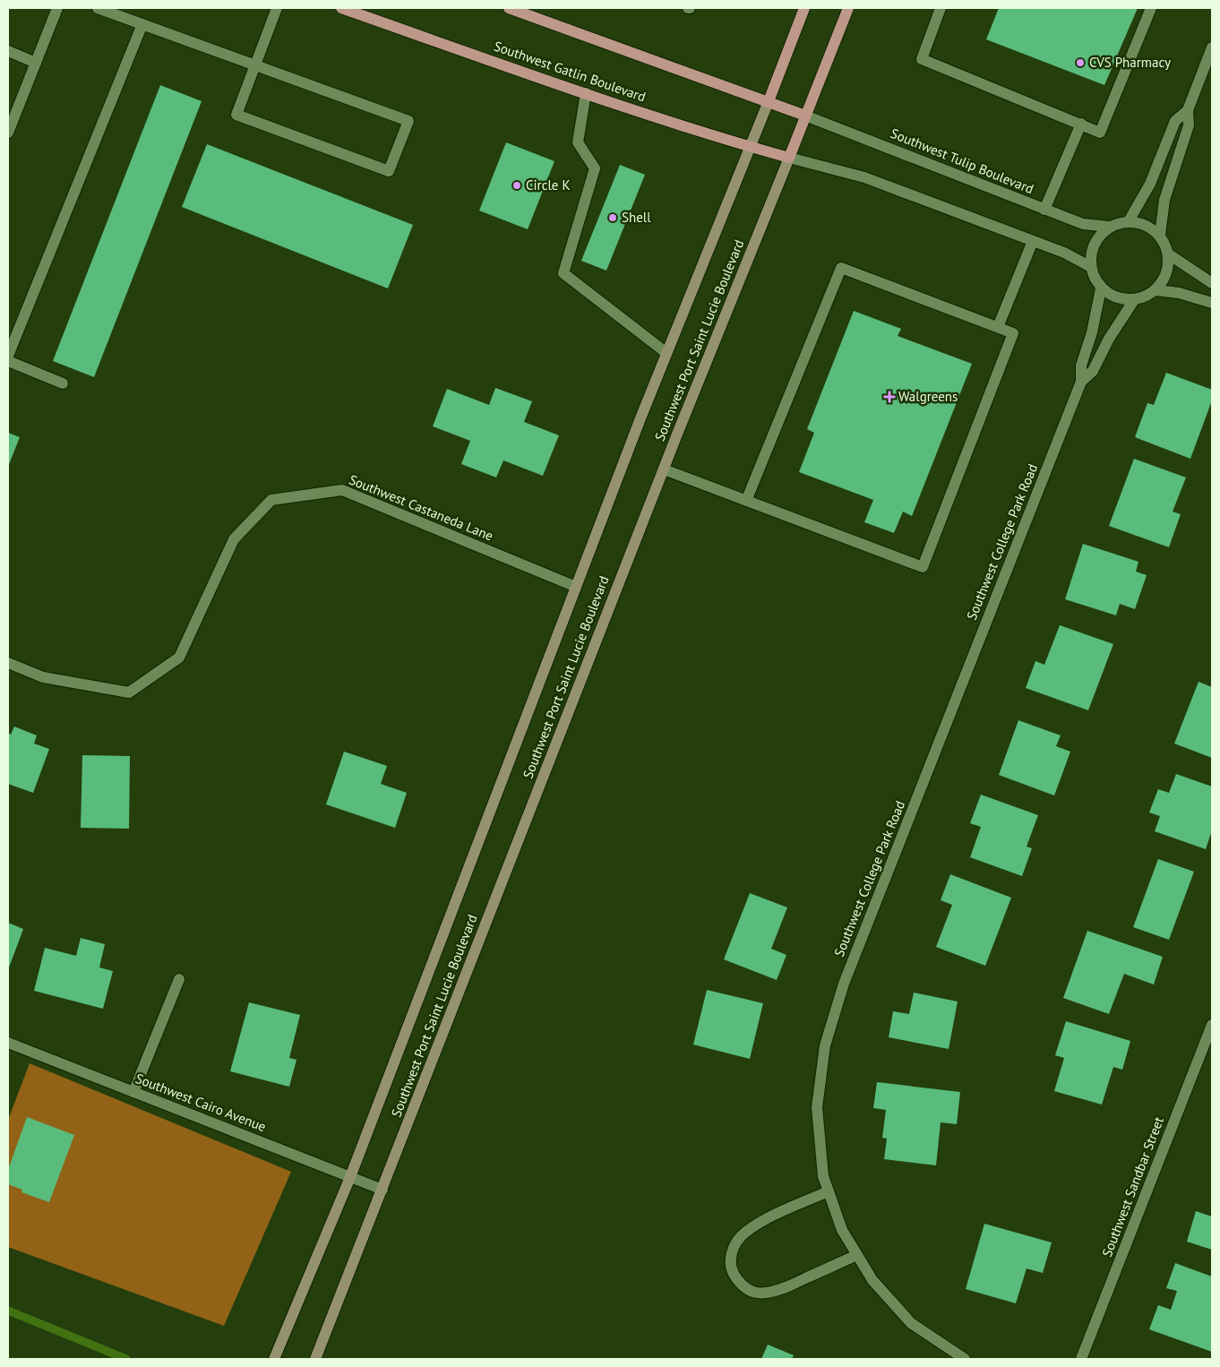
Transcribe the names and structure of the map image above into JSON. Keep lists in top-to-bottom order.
{
  "streets": {
    "main road": ["Southwest Gatlin Boulevard", "Southwest Port Saint Lucie Boulevard"],
    "street": [
      "Southwest Tulip Boulevard",
      "Southwest Castaneda Lane",
      "Southwest College Park Road",
      "Southwest Cairo Avenue",
      "Southwest Sandbar Street"
    ]
  },
  "crossings": [
    ["Southwest Gatlin Boulevard", "Southwest Port Saint Lucie Boulevard"],
    ["Southwest Tulip Boulevard", "Southwest Port Saint Lucie Boulevard"],
    ["Southwest Tulip Boulevard", "Southwest College Park Road"],
    ["Southwest Port Saint Lucie Boulevard", "Southwest Castaneda Lane"],
    ["Southwest Port Saint Lucie Boulevard", "Southwest Cairo Avenue"]
  ],
  "places": {
    "other": ["CVS Pharmacy", "Circle K", "Shell"],
    "health": ["Walgreens"]
  }
}
